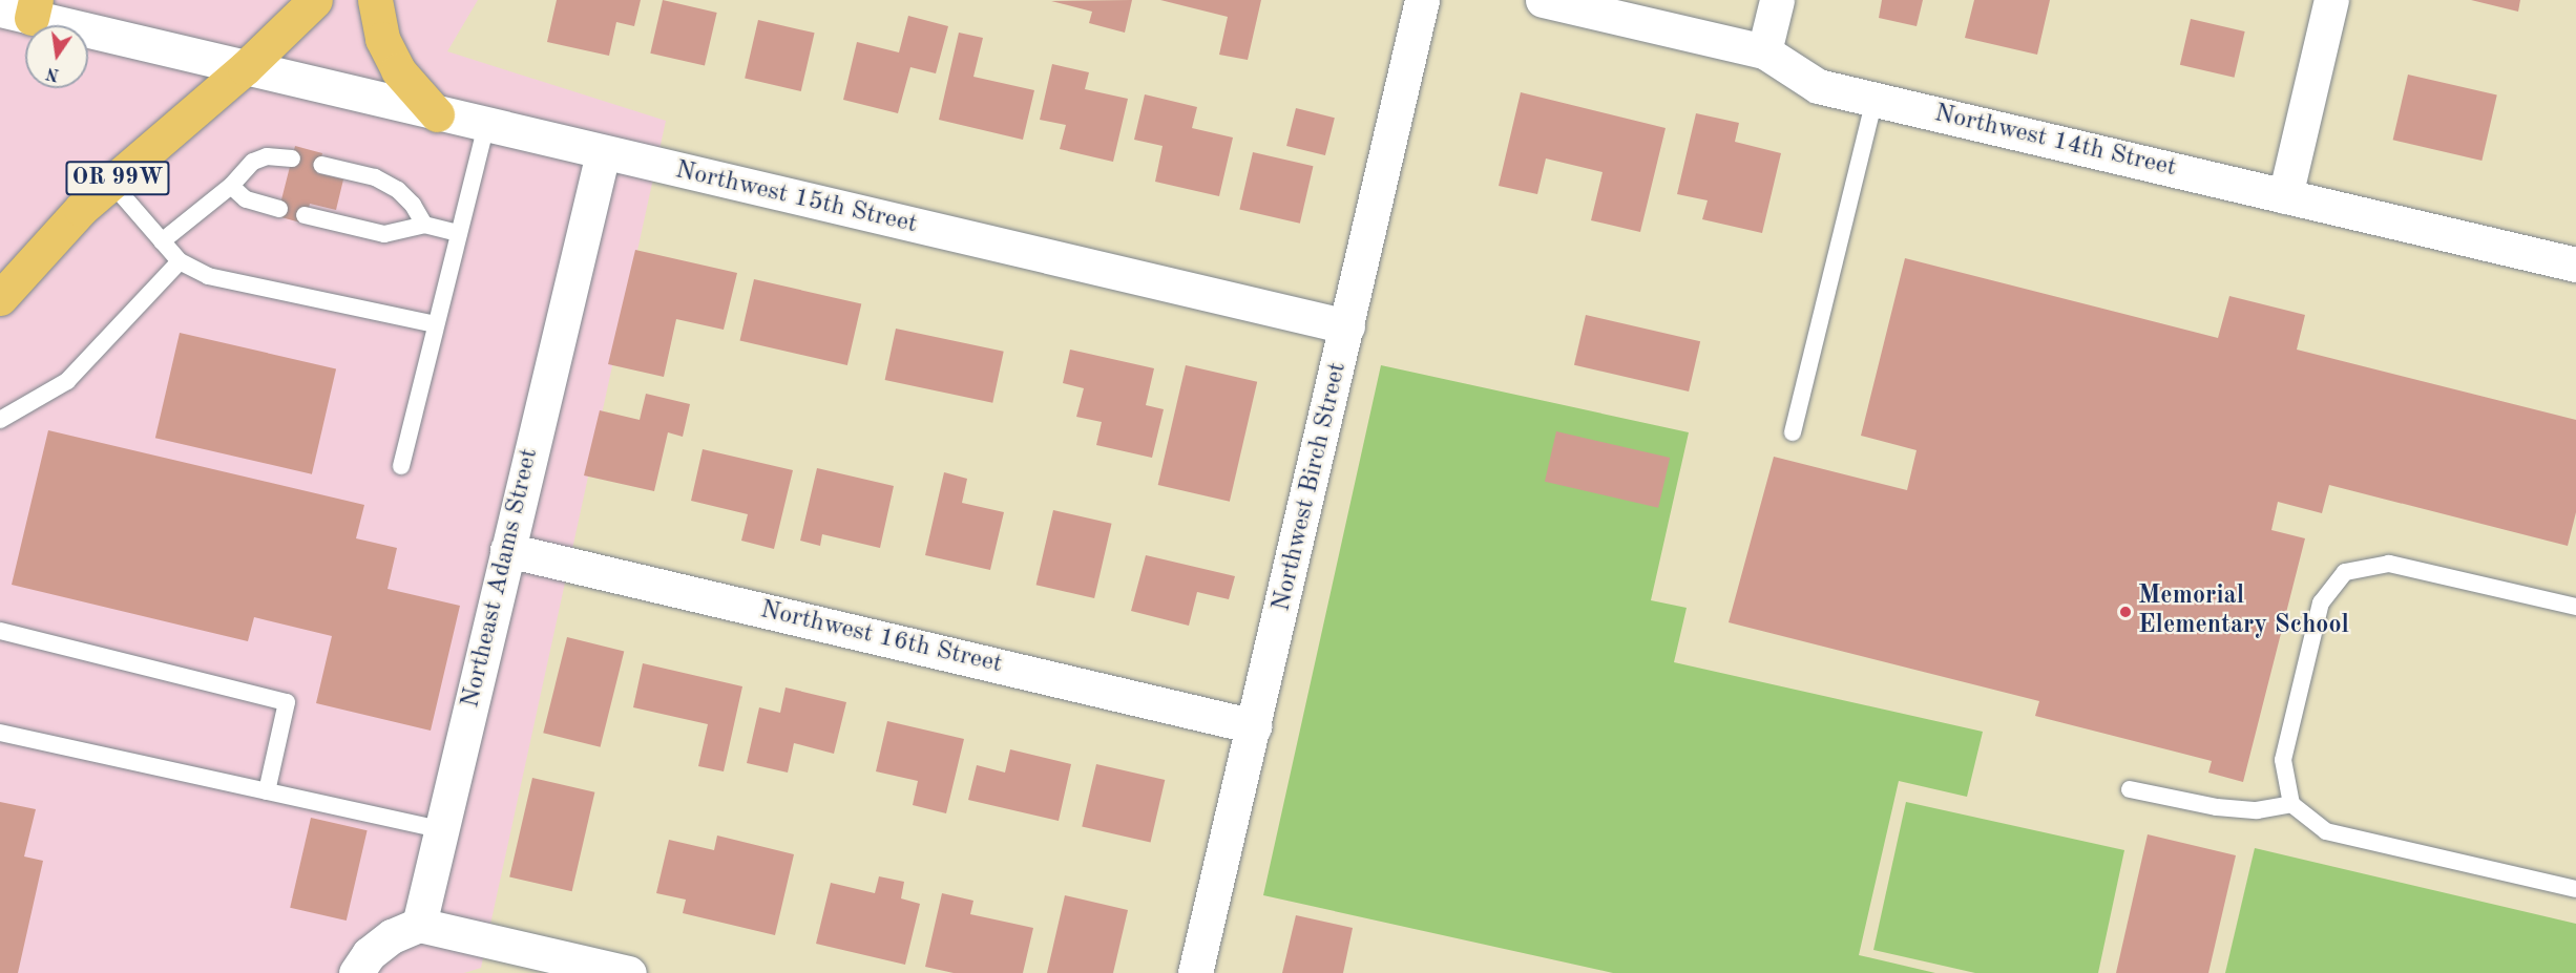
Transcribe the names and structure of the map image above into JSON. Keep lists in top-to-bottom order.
{
  "streets": {
    "highway": ["OR 99W"],
    "street": [
      "Northwest 14th Street",
      "Northwest 15th Street",
      "Northwest Birch Street",
      "Northeast Adams Street",
      "Northwest 16th Street"
    ]
  },
  "crossings": [
    ["OR 99W", "Northwest 15th Street"],
    ["Northwest 15th Street", "Northwest Birch Street"],
    ["Northwest 15th Street", "Northeast Adams Street"],
    ["Northwest Birch Street", "Northwest 16th Street"],
    ["Northeast Adams Street", "Northwest 16th Street"]
  ],
  "places": ["Memorial Elementary School"],
  "north": "bottom"
}
